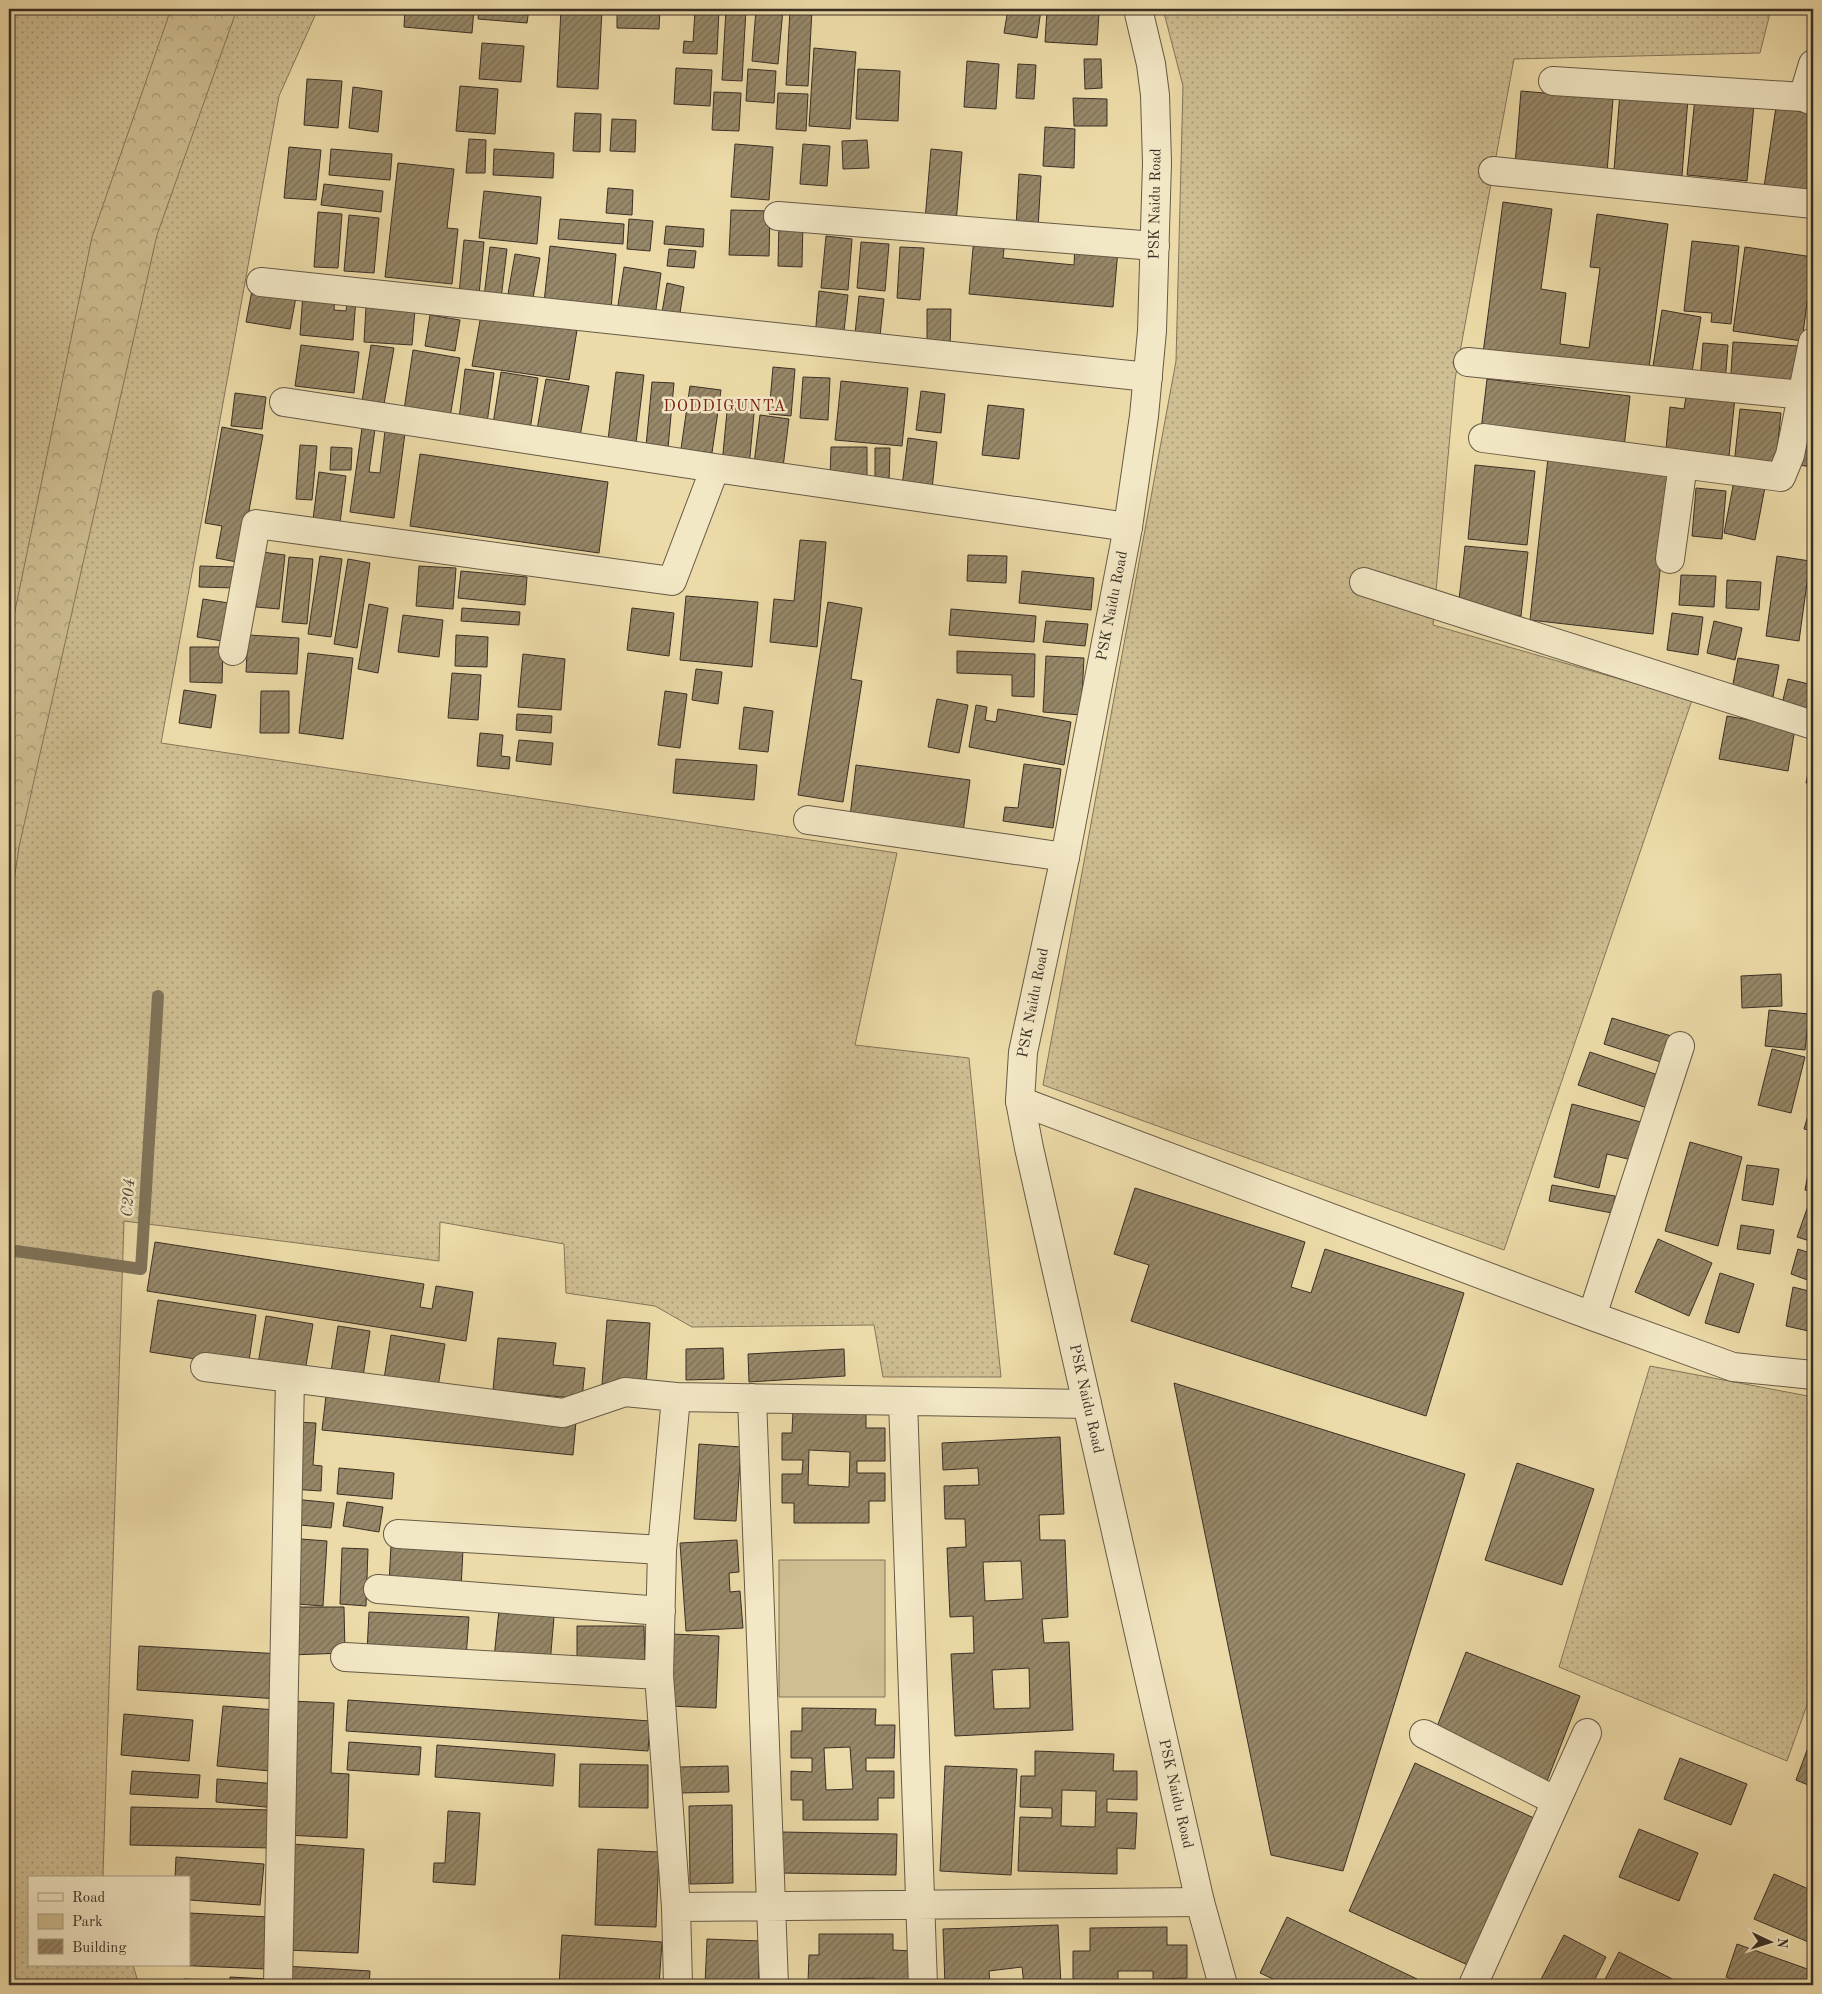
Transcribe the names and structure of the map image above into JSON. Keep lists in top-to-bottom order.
{
  "streets": {
    "street": ["PSK Naidu Road"]
  },
  "districts": ["DODDIGUNTA"],
  "water": ["C204"],
  "legend": ["Road", "Park", "Building"],
  "north": "right"
}
